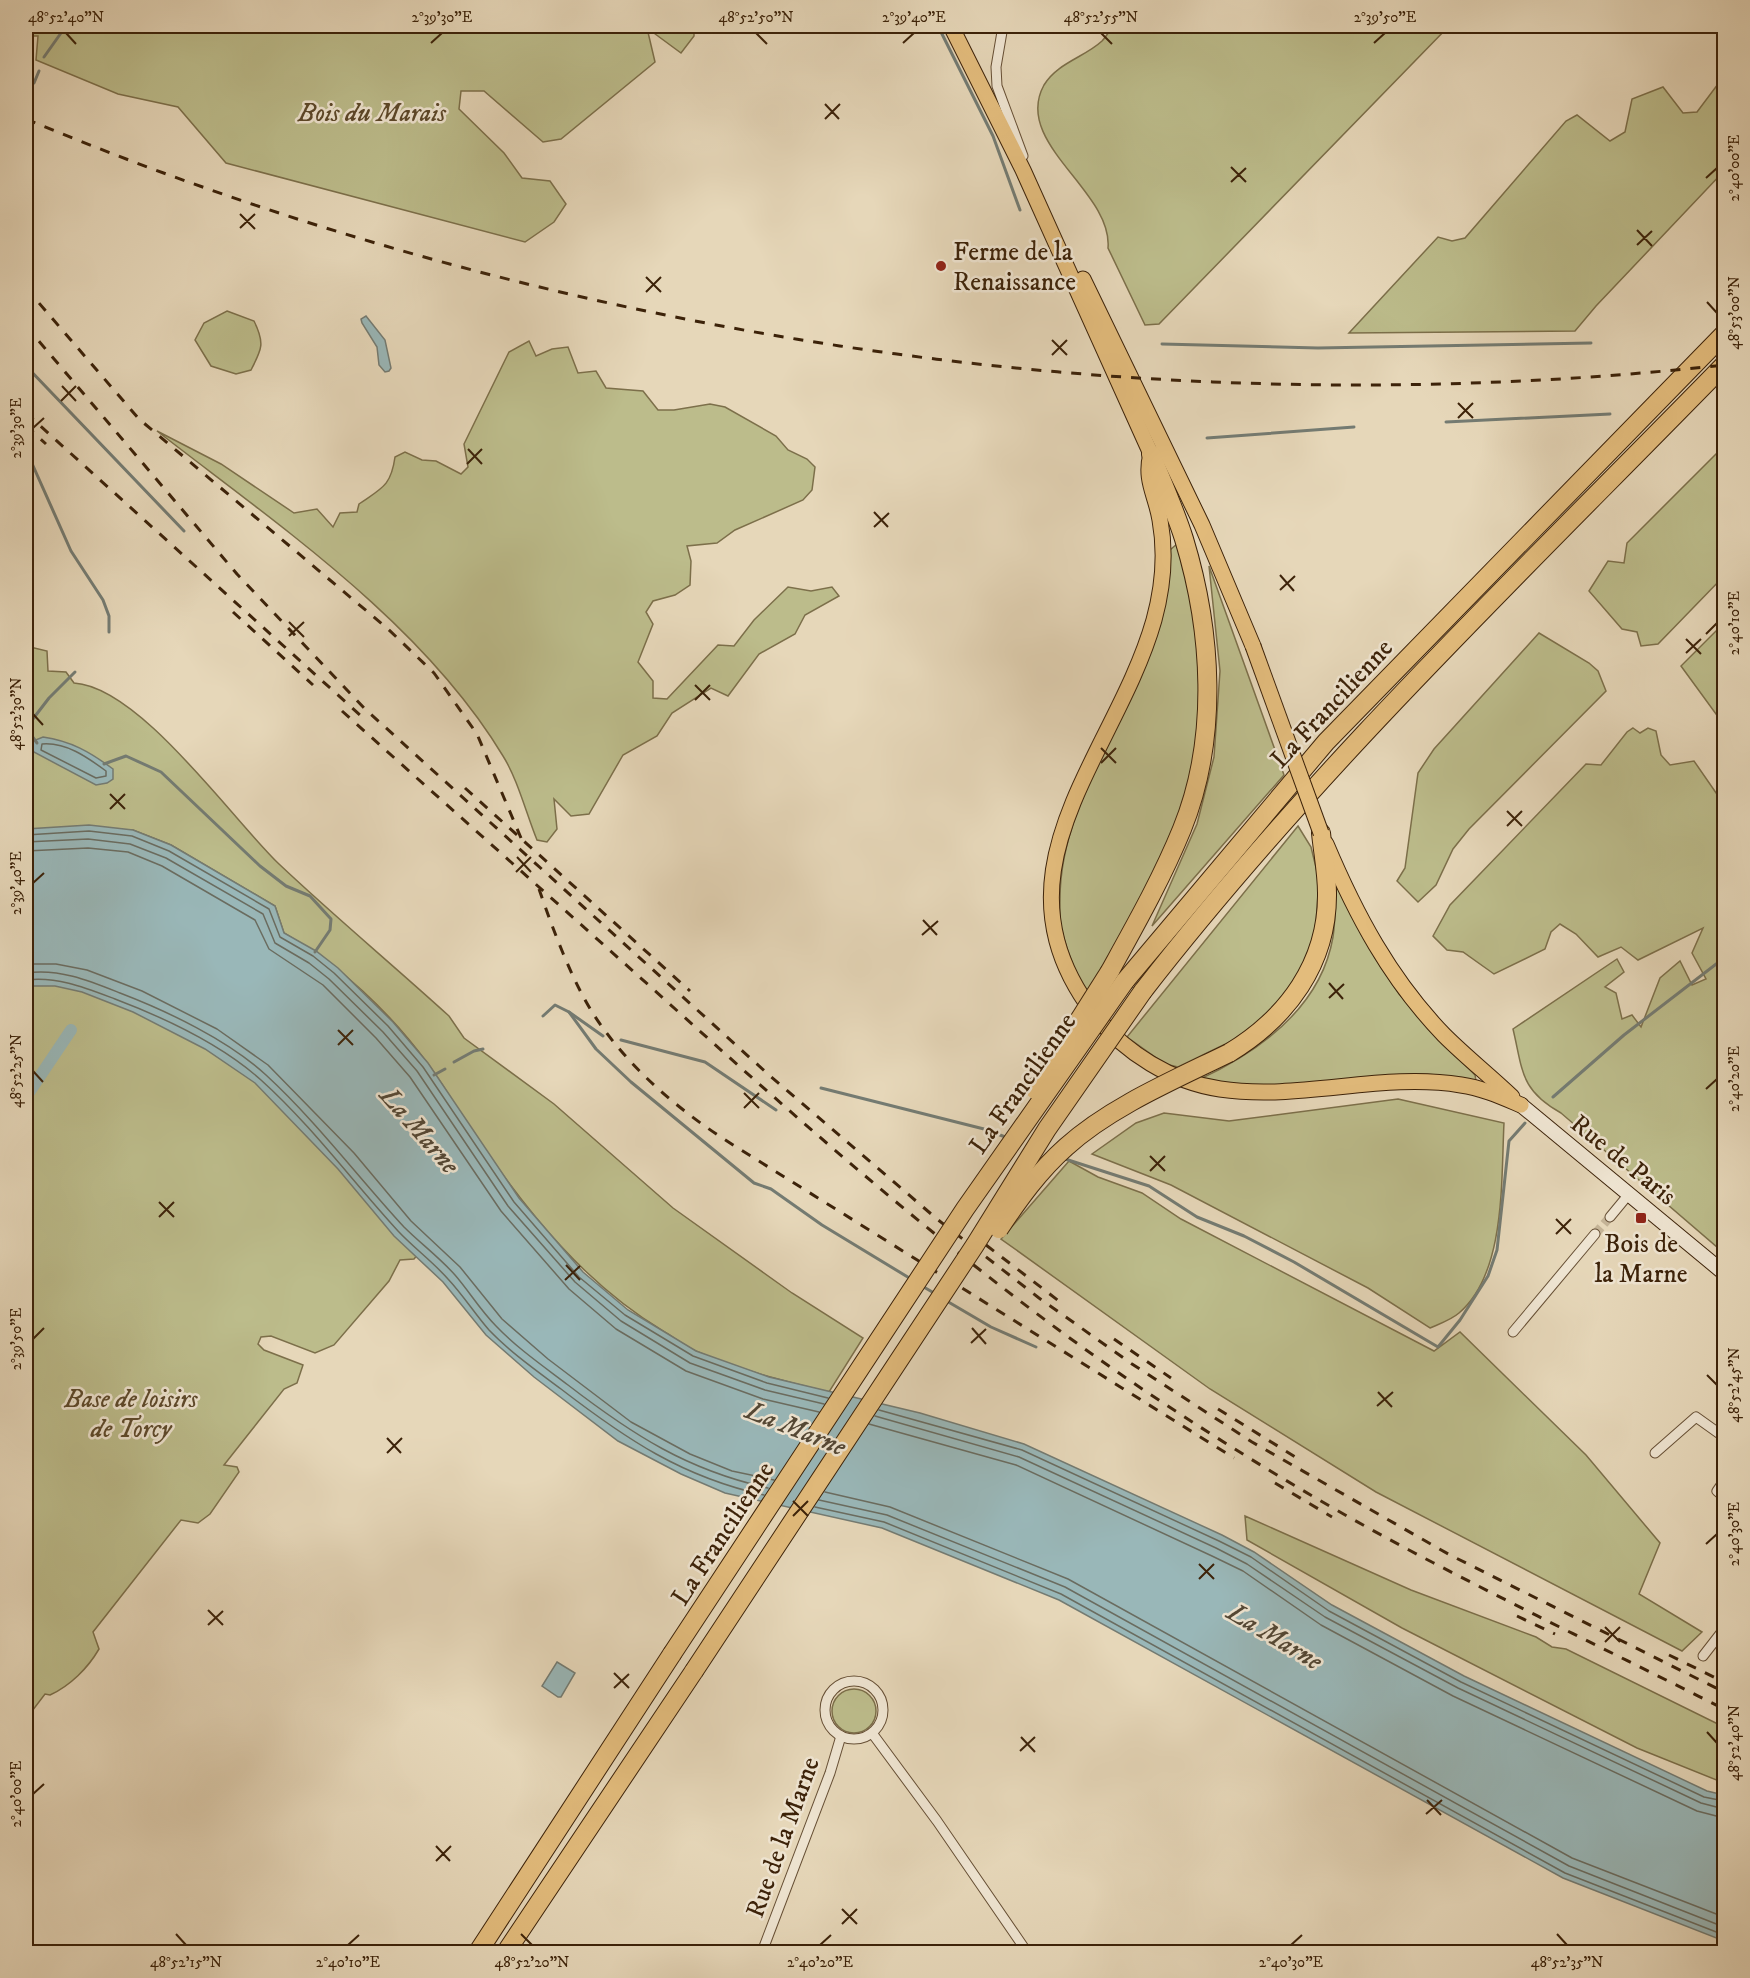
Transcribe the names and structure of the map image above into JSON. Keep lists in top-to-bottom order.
{
  "streets": {
    "highway": ["La Francilienne"],
    "main road": ["Rue de Paris"],
    "street": ["Rue de la Marne"]
  },
  "water": ["La Marne"],
  "parks": ["Bois du Marais", "Base de loisirs de Torcy"],
  "places": {
    "other": ["Ferme de la Renaissance"],
    "transit": ["Bois de la Marne"]
  },
  "coordinates": [
    "48°52'40\"N",
    "2°39'30\"E",
    "48°52'50\"N",
    "2°39'40\"E",
    "48°52'55\"N",
    "2°39'50\"E",
    "2°40'00\"E",
    "48°53'00\"N",
    "2°40'10\"E",
    "48°52'30\"N",
    "48°52'25\"N",
    "2°40'20\"E",
    "48°52'45\"N",
    "2°40'30\"E",
    "48°52'15\"N",
    "48°52'20\"N",
    "48°52'35\"N"
  ]
}
